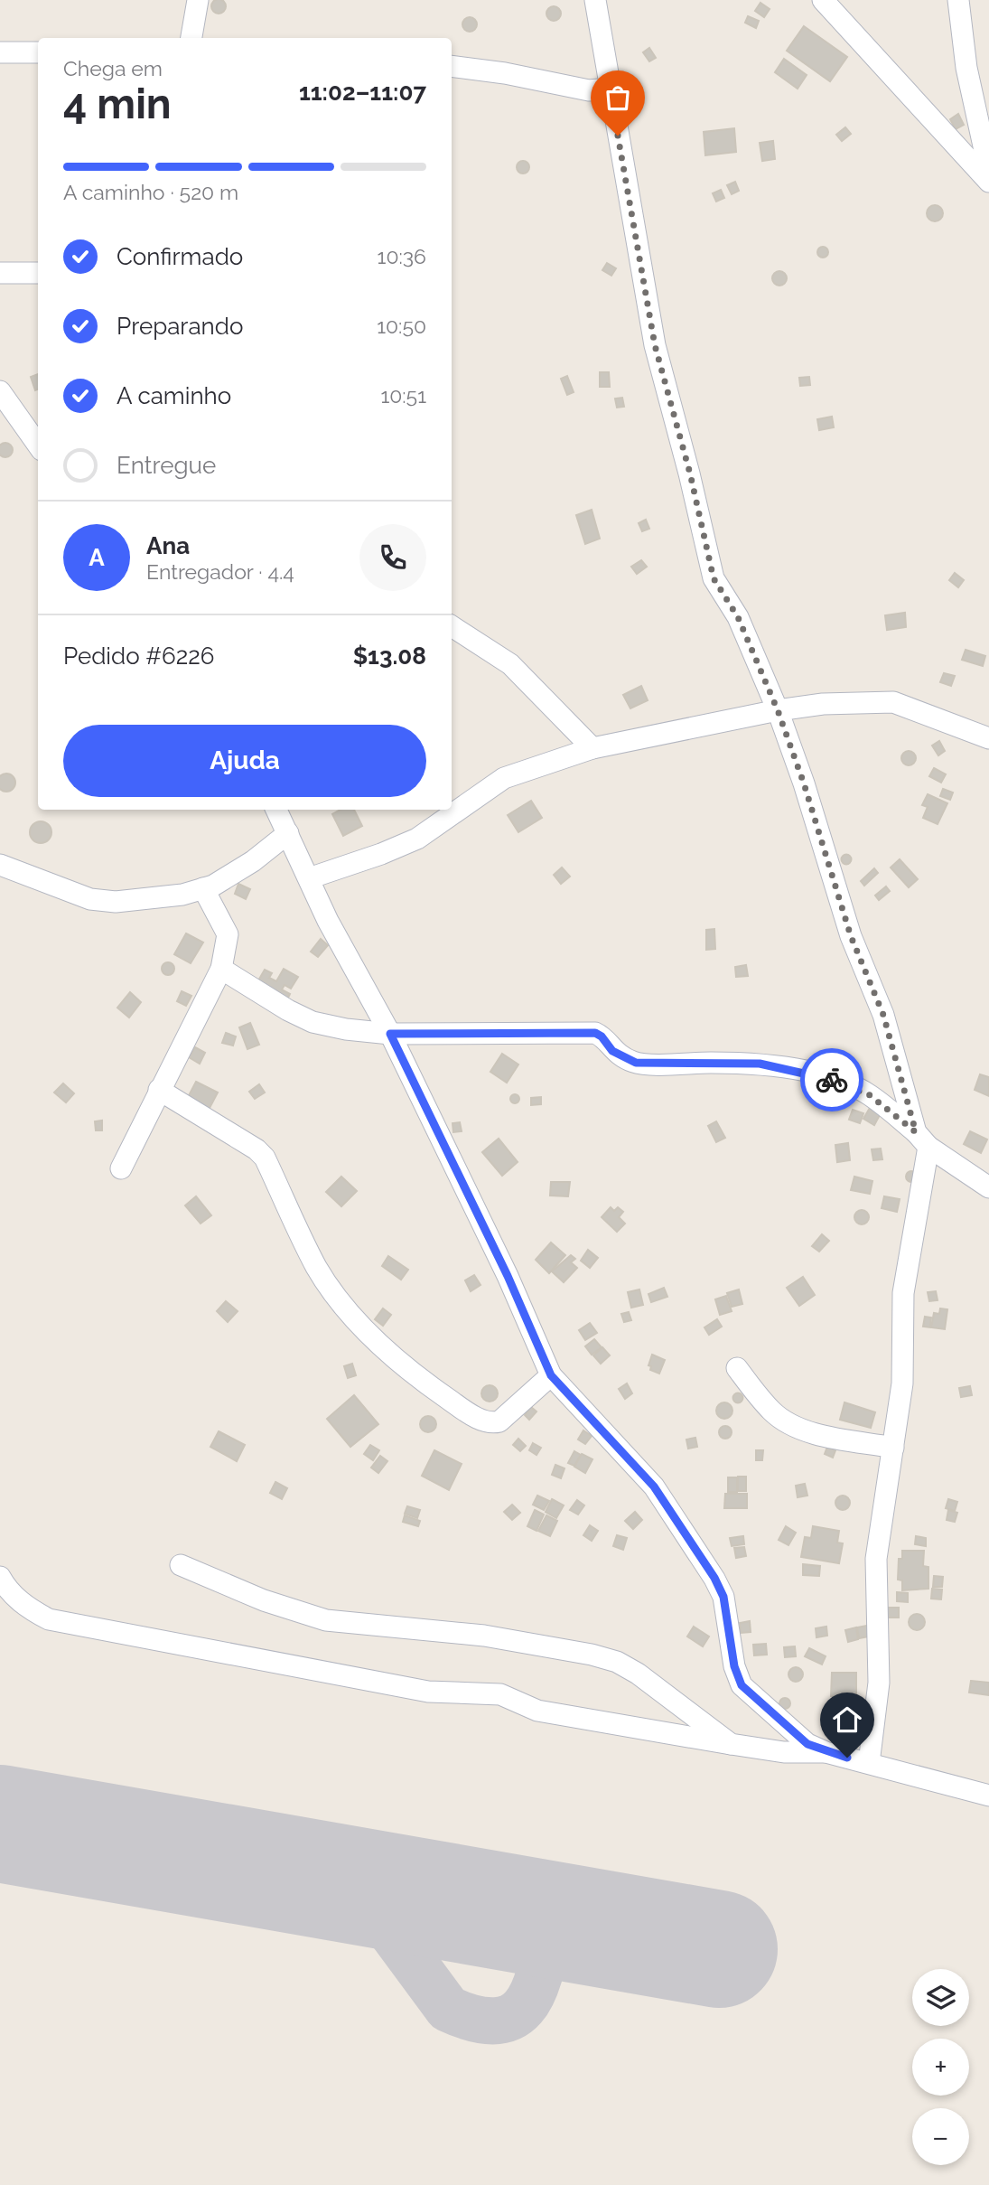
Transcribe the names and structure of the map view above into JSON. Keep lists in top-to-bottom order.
{
  "page": {
    "heading": ["4 min", "Chega em", "11:02–11:07"],
    "panel": [
      "Ana",
      "Entregador · 4.4",
      "Pedido #6226",
      "$13.08"
    ],
    "bar": "A caminho · 520 m",
    "list": [
      ["Confirmado", "10:36"],
      ["Preparando", "10:50"],
      ["A caminho", "10:51"],
      "Entregue"
    ],
    "round": "A",
    "buttons": "Ajuda",
    "map_buttons": ["+", "−"]
  }
}
